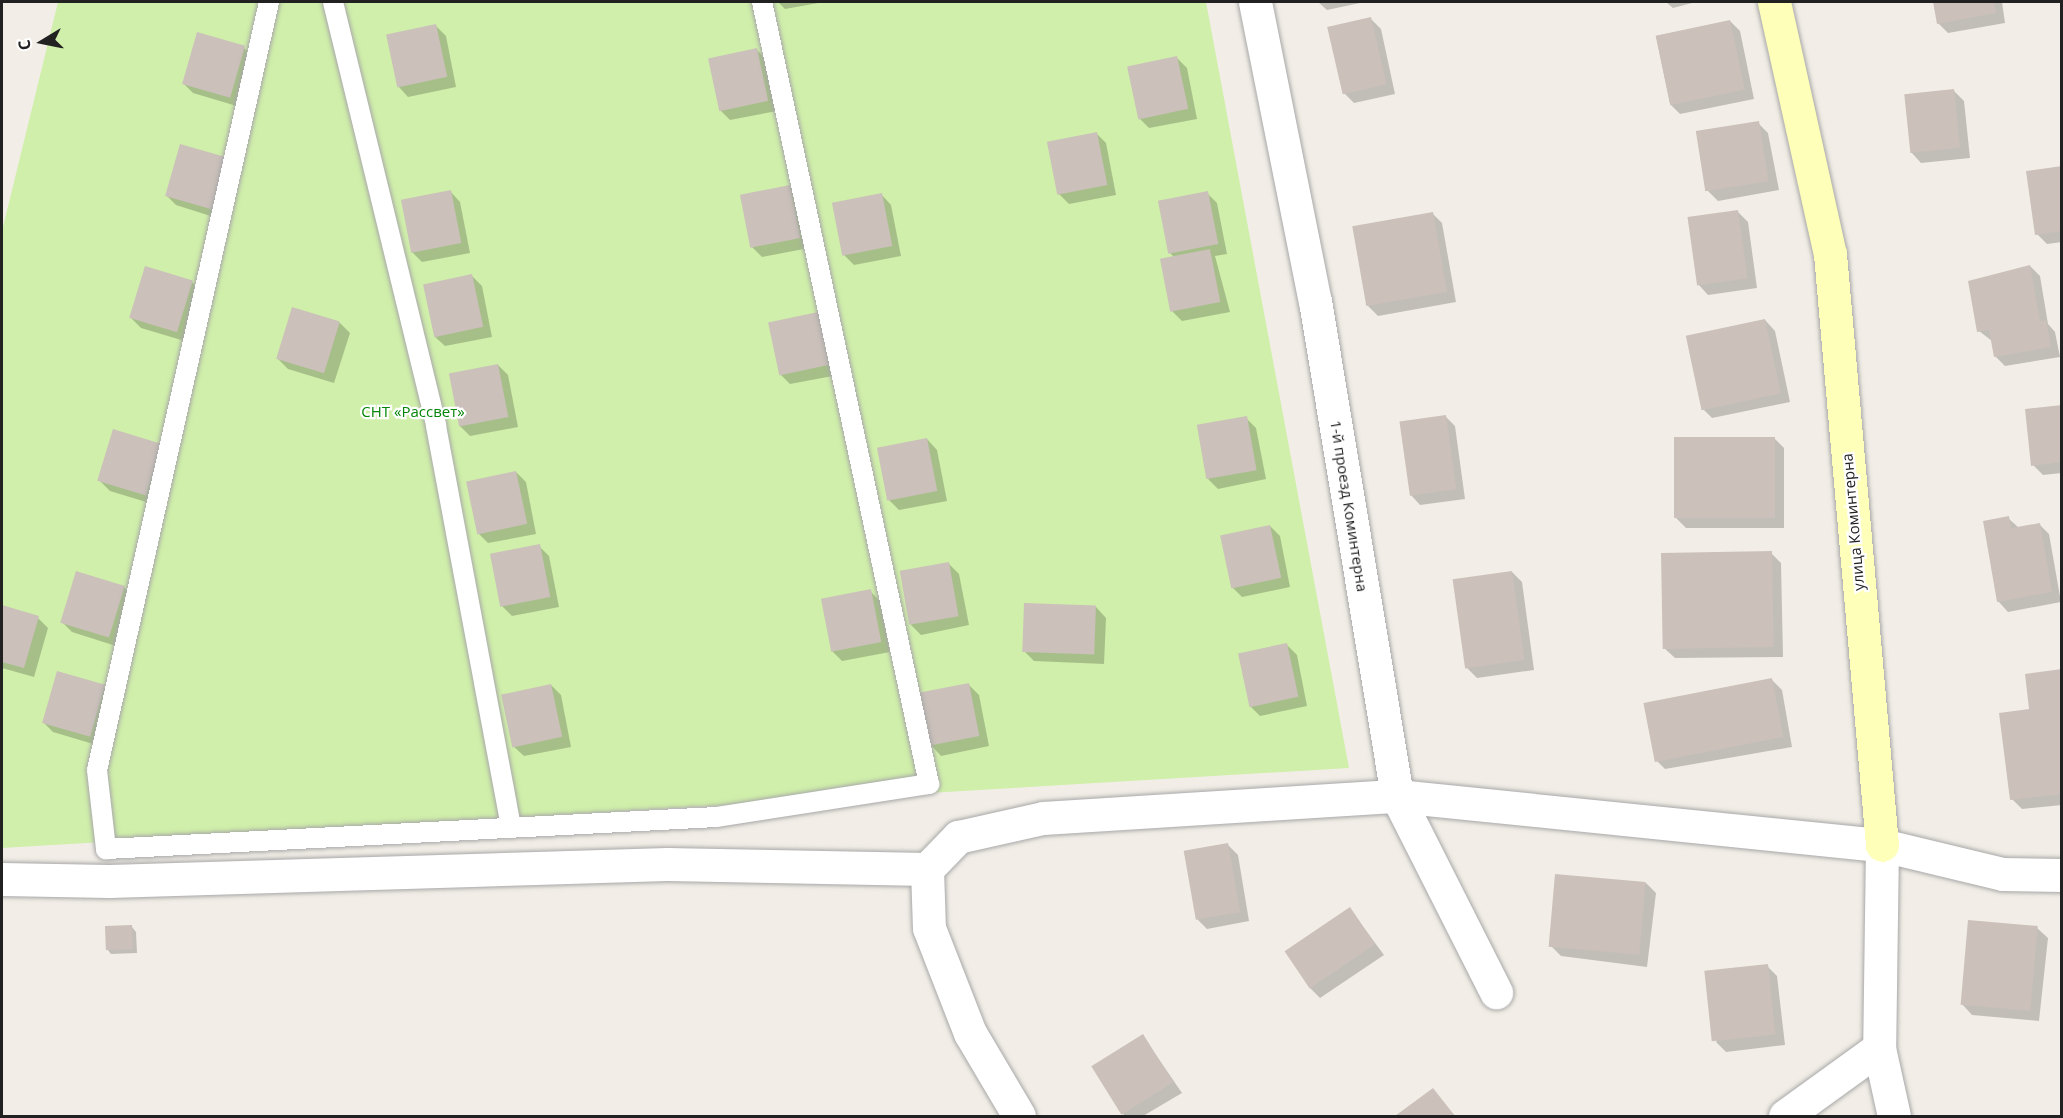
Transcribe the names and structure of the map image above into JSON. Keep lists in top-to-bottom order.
{
  "streets": {
    "street": ["1-й проезд Коминтерна", "улица Коминтерна"]
  },
  "parks": ["СНТ «Рассвет»"],
  "north": "left"
}
